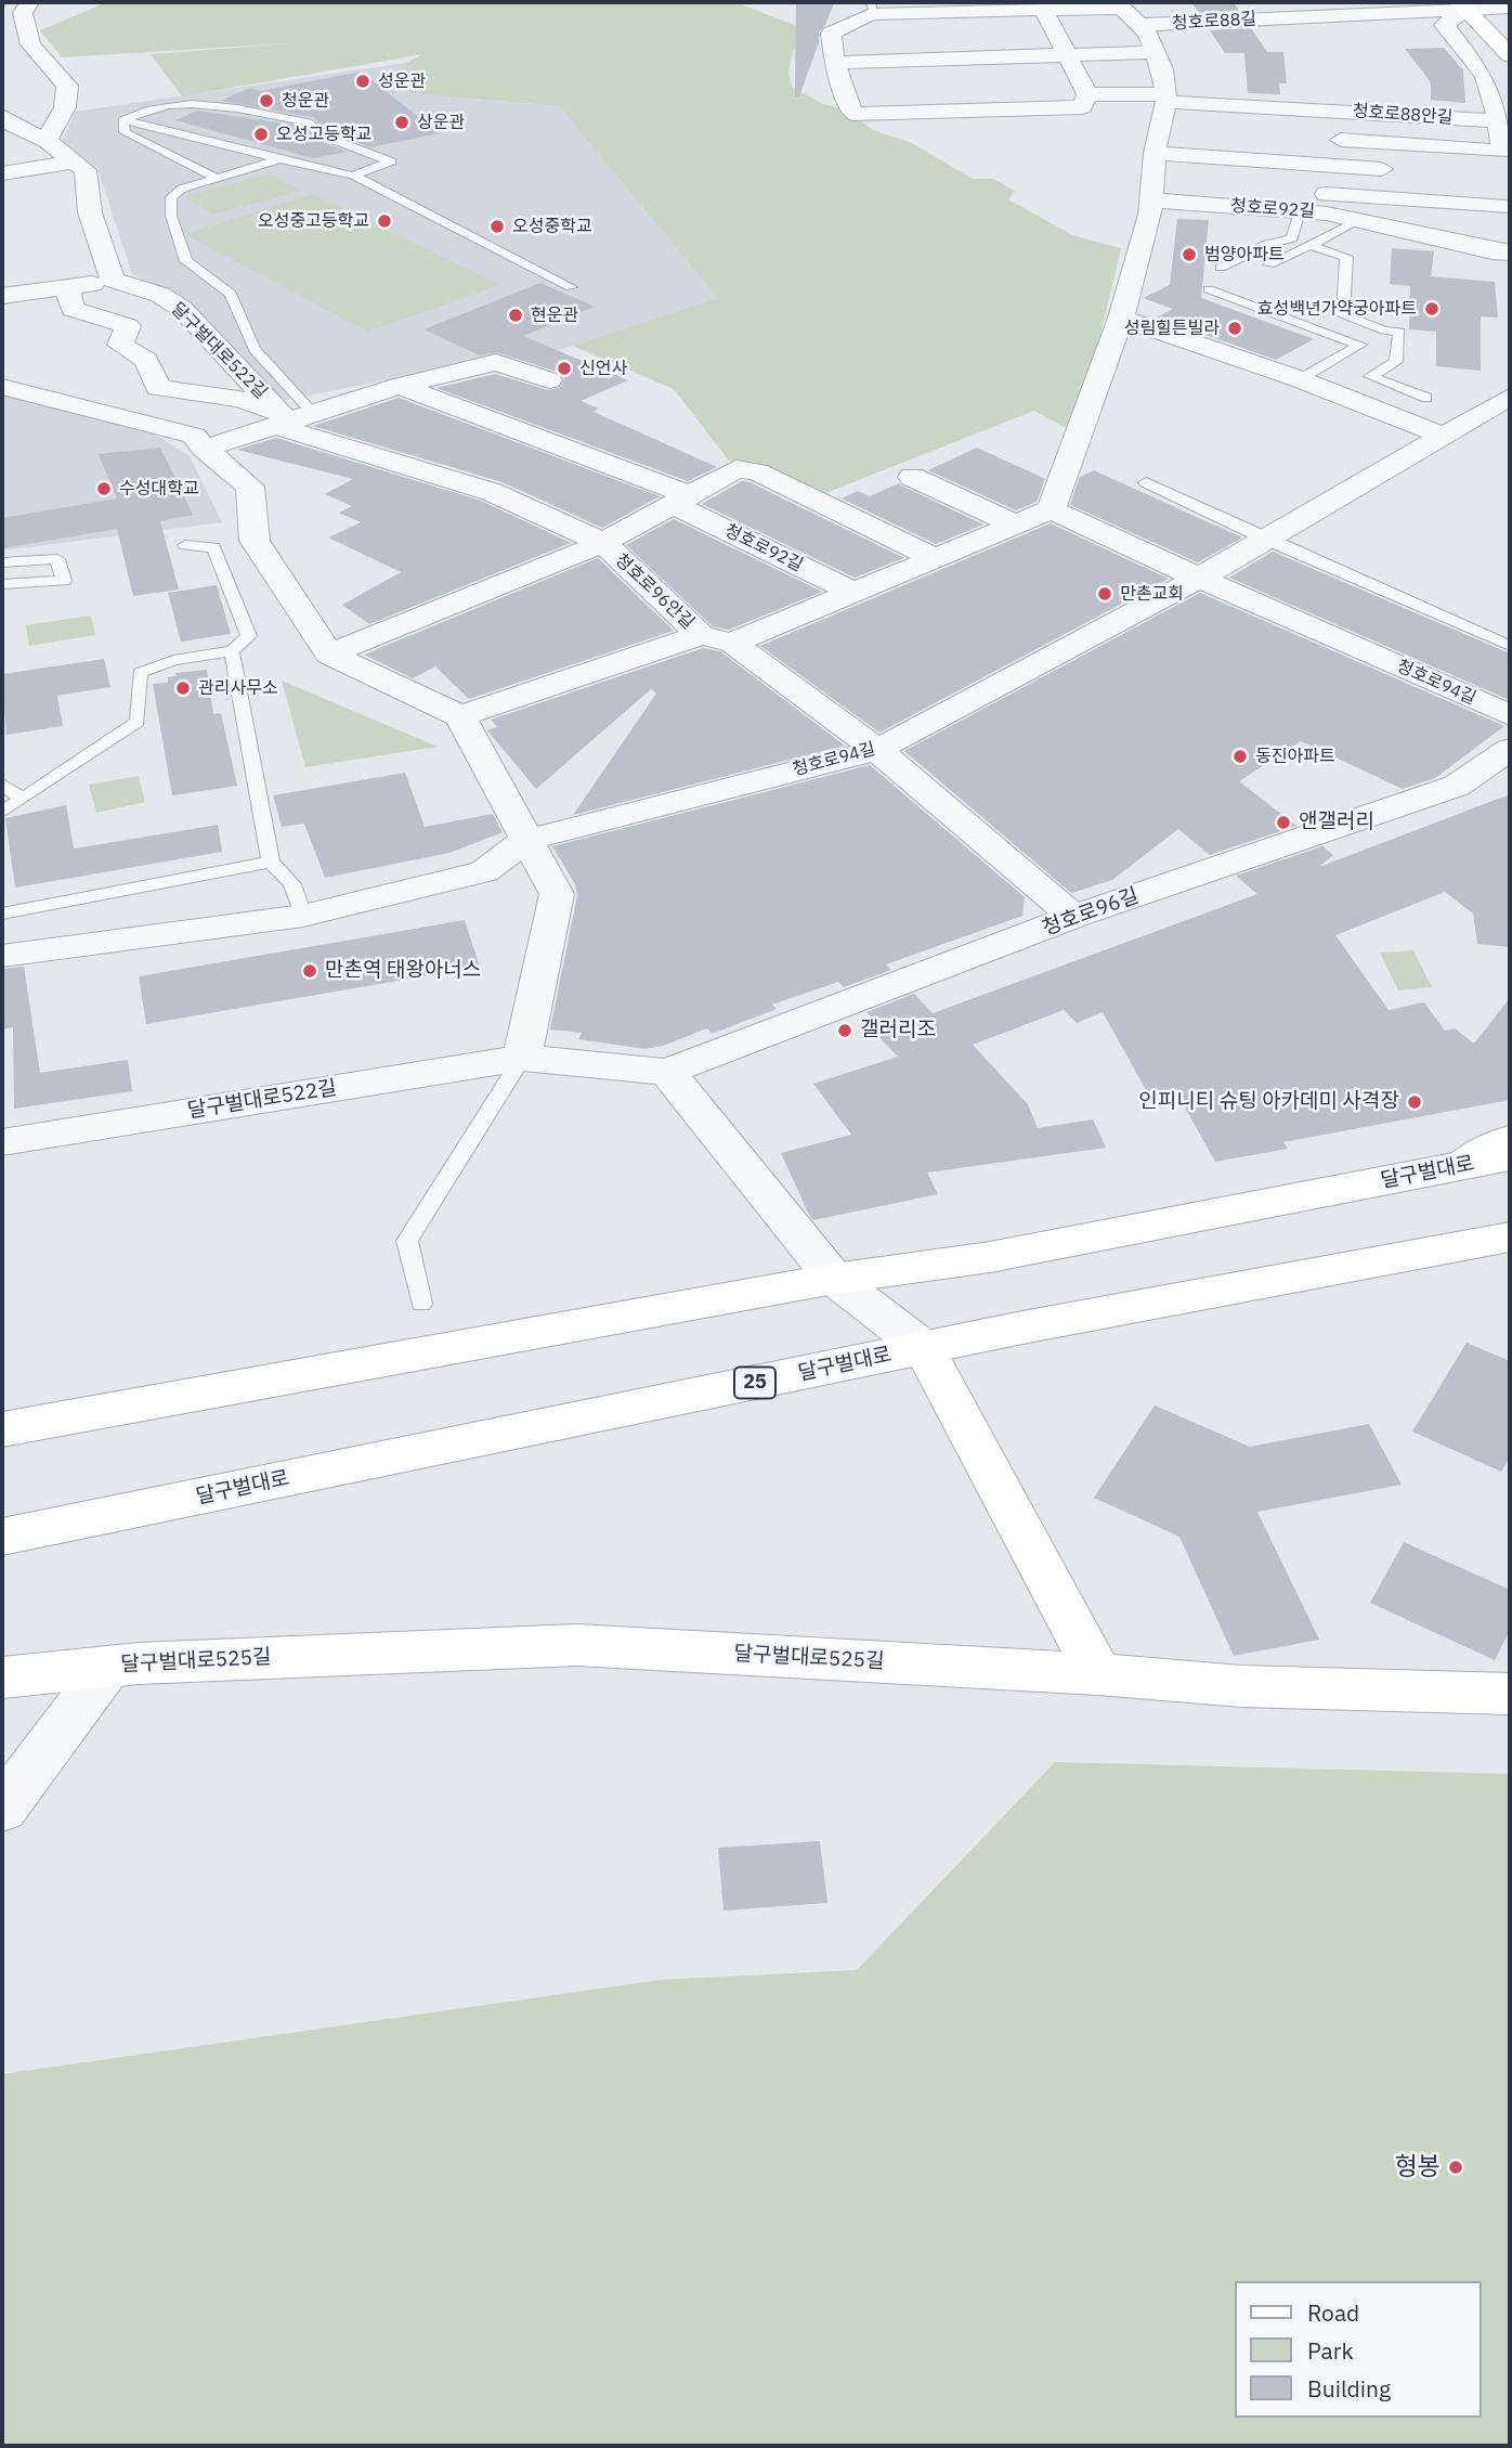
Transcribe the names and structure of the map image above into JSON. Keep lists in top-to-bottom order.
{
  "streets": {
    "main road": ["달구벌대로", "25", "달구벌대로525길"],
    "street": [
      "청호로88길",
      "청호로88안길",
      "청호로92길",
      "달구벌대로522길",
      "청호로96안길",
      "청호로94길",
      "청호로96길"
    ]
  },
  "crossings": [
    ["청호로88안길", "청호로92길"],
    ["달구벌대로522길", "청호로96안길"],
    ["달구벌대로522길", "청호로96길"],
    ["청호로96안길", "청호로94길"],
    ["청호로96안길", "청호로96길"]
  ],
  "places": [
    "성운관",
    "청운관",
    "상운관",
    "오성고등학교",
    "오성중고등학교",
    "오성중학교",
    "범양아파트",
    "효성백년가약궁아파트",
    "현운관",
    "성림힐튼빌라",
    "신언사",
    "수성대학교",
    "만촌교회",
    "관리사무소",
    "동진아파트",
    "앤갤러리",
    "만촌역 태왕아너스",
    "갤러리조",
    "인피니티 슈팅 아카데미 사격장",
    "형봉"
  ],
  "legend": ["Road", "Park", "Building"]
}
